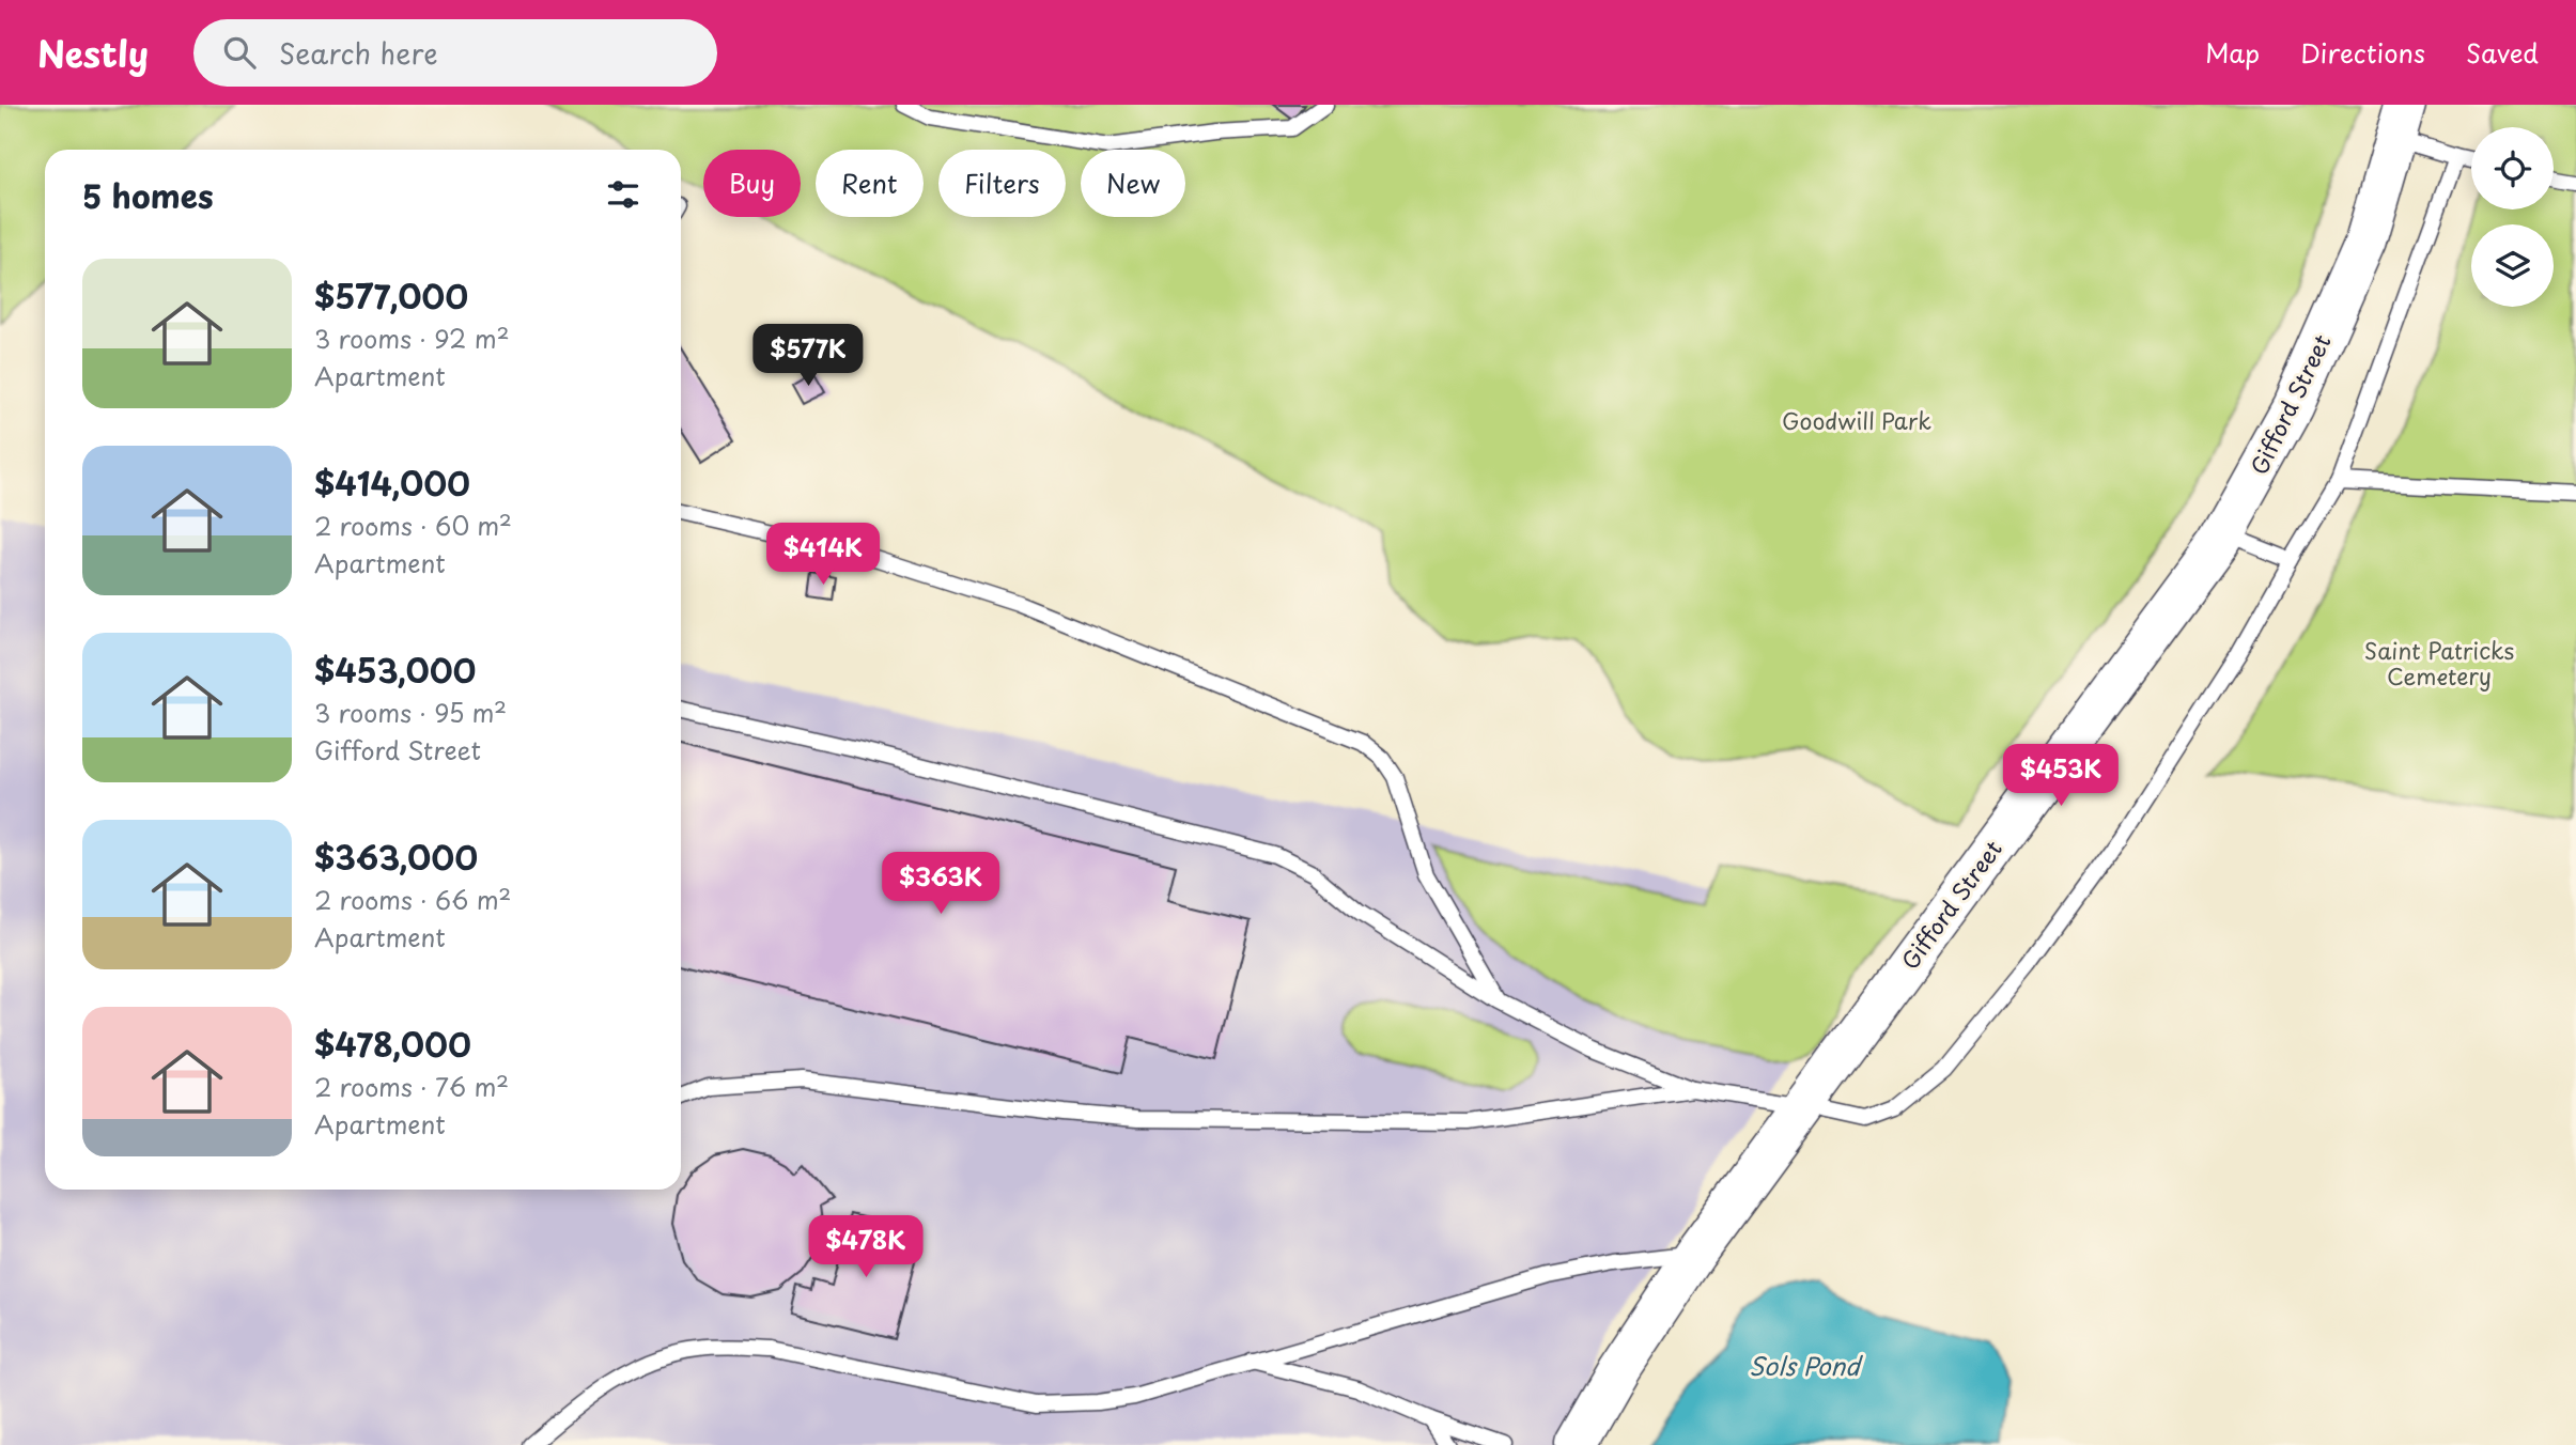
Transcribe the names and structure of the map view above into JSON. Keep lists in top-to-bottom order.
{
  "streets": {
    "main road": ["Gifford Street"]
  },
  "water": ["Sols Pond"],
  "parks": ["Goodwill Park", "Saint Patricks Cemetery"],
  "page": {
    "header": "Nestly",
    "search": "Search here",
    "nav": ["Map", "Directions", "Saved"],
    "chip": [
      "Buy",
      "Rent",
      "Filters",
      "New"
    ],
    "heading": "5 homes",
    "list": [
      {
        "name": "$577,000",
        "note": "3 rooms · 92 m² · Apartment"
      },
      {
        "name": "$414,000",
        "note": "2 rooms · 60 m² · Apartment"
      },
      {
        "name": "$453,000",
        "note": "3 rooms · 95 m² · Gifford Street"
      },
      {
        "name": "$363,000",
        "note": "2 rooms · 66 m² · Apartment"
      },
      {
        "name": "$478,000",
        "note": "2 rooms · 76 m² · Apartment"
      }
    ],
    "price": [
      "$577K",
      "$414K",
      "$453K",
      "$363K",
      "$478K"
    ]
  }
}
